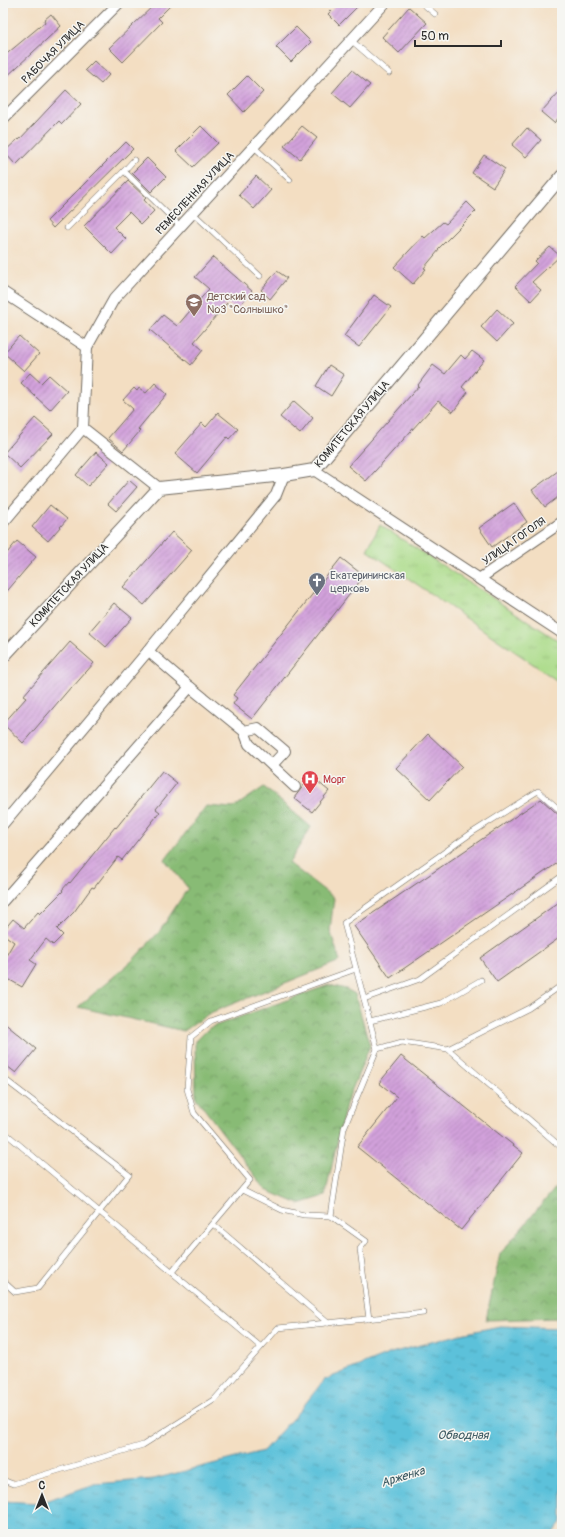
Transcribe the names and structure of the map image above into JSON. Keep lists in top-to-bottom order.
{
  "streets": {
    "street": [
      "РАБОЧАЯ УЛИЦА",
      "РЕМЕСЛЕННАЯ УЛИЦА",
      "КОМИТЕТСКАЯ УЛИЦА",
      "УЛИЦА ГОГОЛЯ"
    ]
  },
  "water": ["Обводная", "Арженка"],
  "places": {
    "school or university": ["Детский сад №3 \"Солнышко\""],
    "church": ["Екатерининская церковь"],
    "hospital": ["Морг"]
  },
  "scale_bar": "50 m",
  "north": "top"
}
